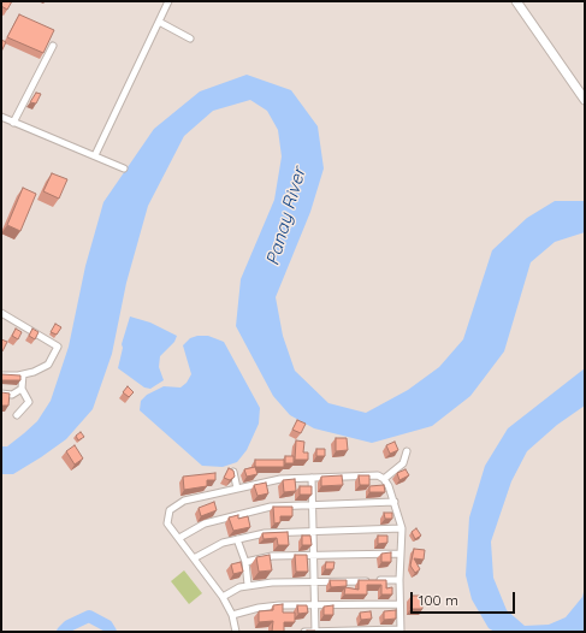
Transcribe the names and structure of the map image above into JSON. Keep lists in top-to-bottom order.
{
  "water": ["Panay River"],
  "scale_bar": "100 m"
}
